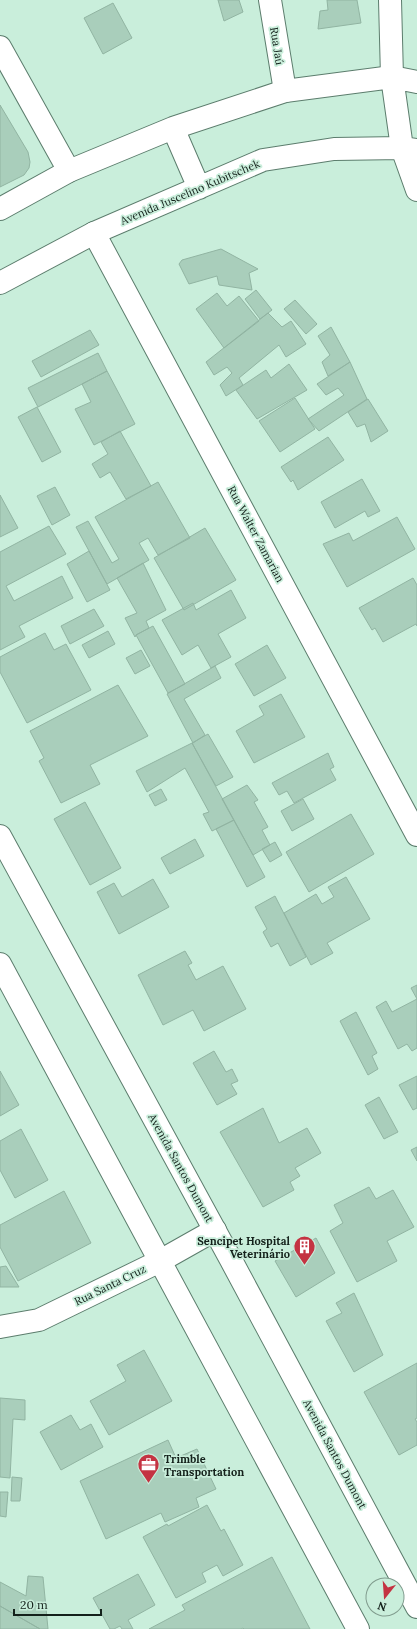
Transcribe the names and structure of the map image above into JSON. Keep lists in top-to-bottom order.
{
  "streets": {
    "main road": [
      "Rua Jaú",
      "Avenida Juscelino Kubitschek",
      "Rua Walter Zamarian",
      "Avenida Santos Dumont",
      "Rua Santa Cruz"
    ]
  },
  "crossings": [
    ["Avenida Juscelino Kubitschek", "Rua Walter Zamarian"],
    ["Avenida Santos Dumont", "Rua Santa Cruz"]
  ],
  "places": {
    "building": ["Sencipet Hospital Veterinário"],
    "office": ["Trimble Transportation"]
  },
  "scale_bar": "20 m",
  "north": "bottom"
}
